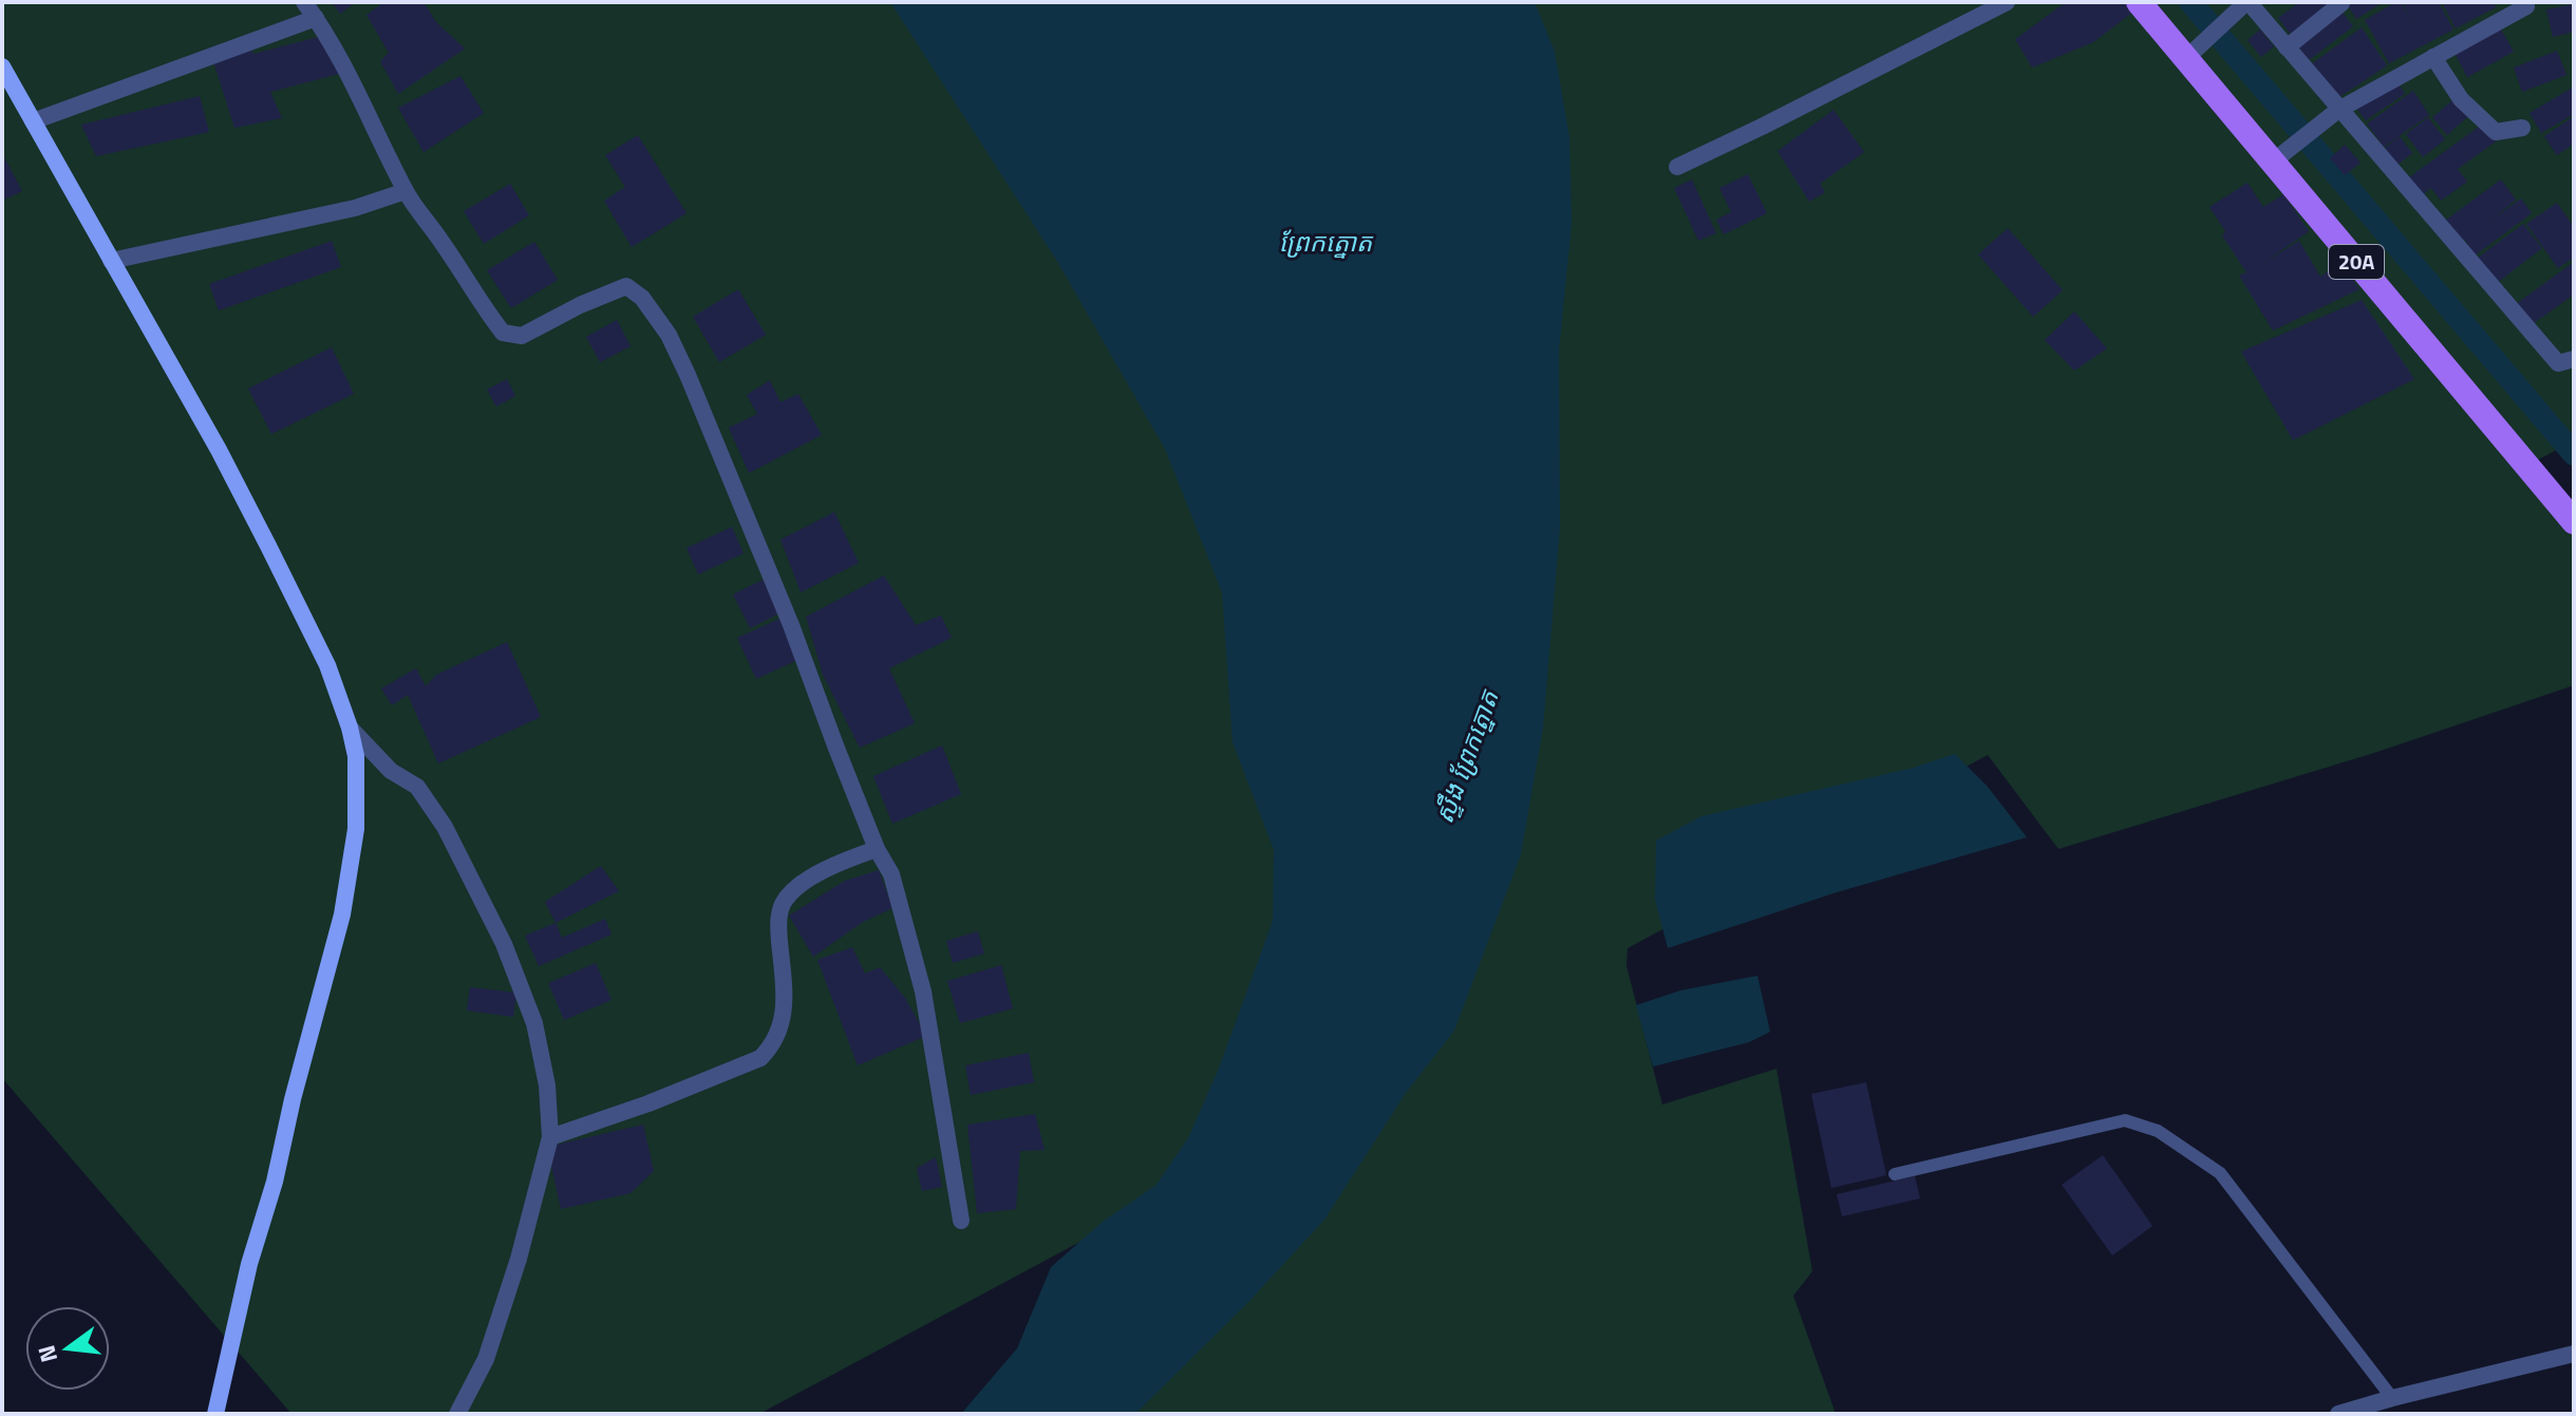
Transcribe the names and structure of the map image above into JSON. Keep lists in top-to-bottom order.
{
  "streets": {
    "main road": ["20A"]
  },
  "water": ["ព្រែកត្នោត", "ស្ទឹង ព្រែកត្នោត"],
  "north": "left"
}
